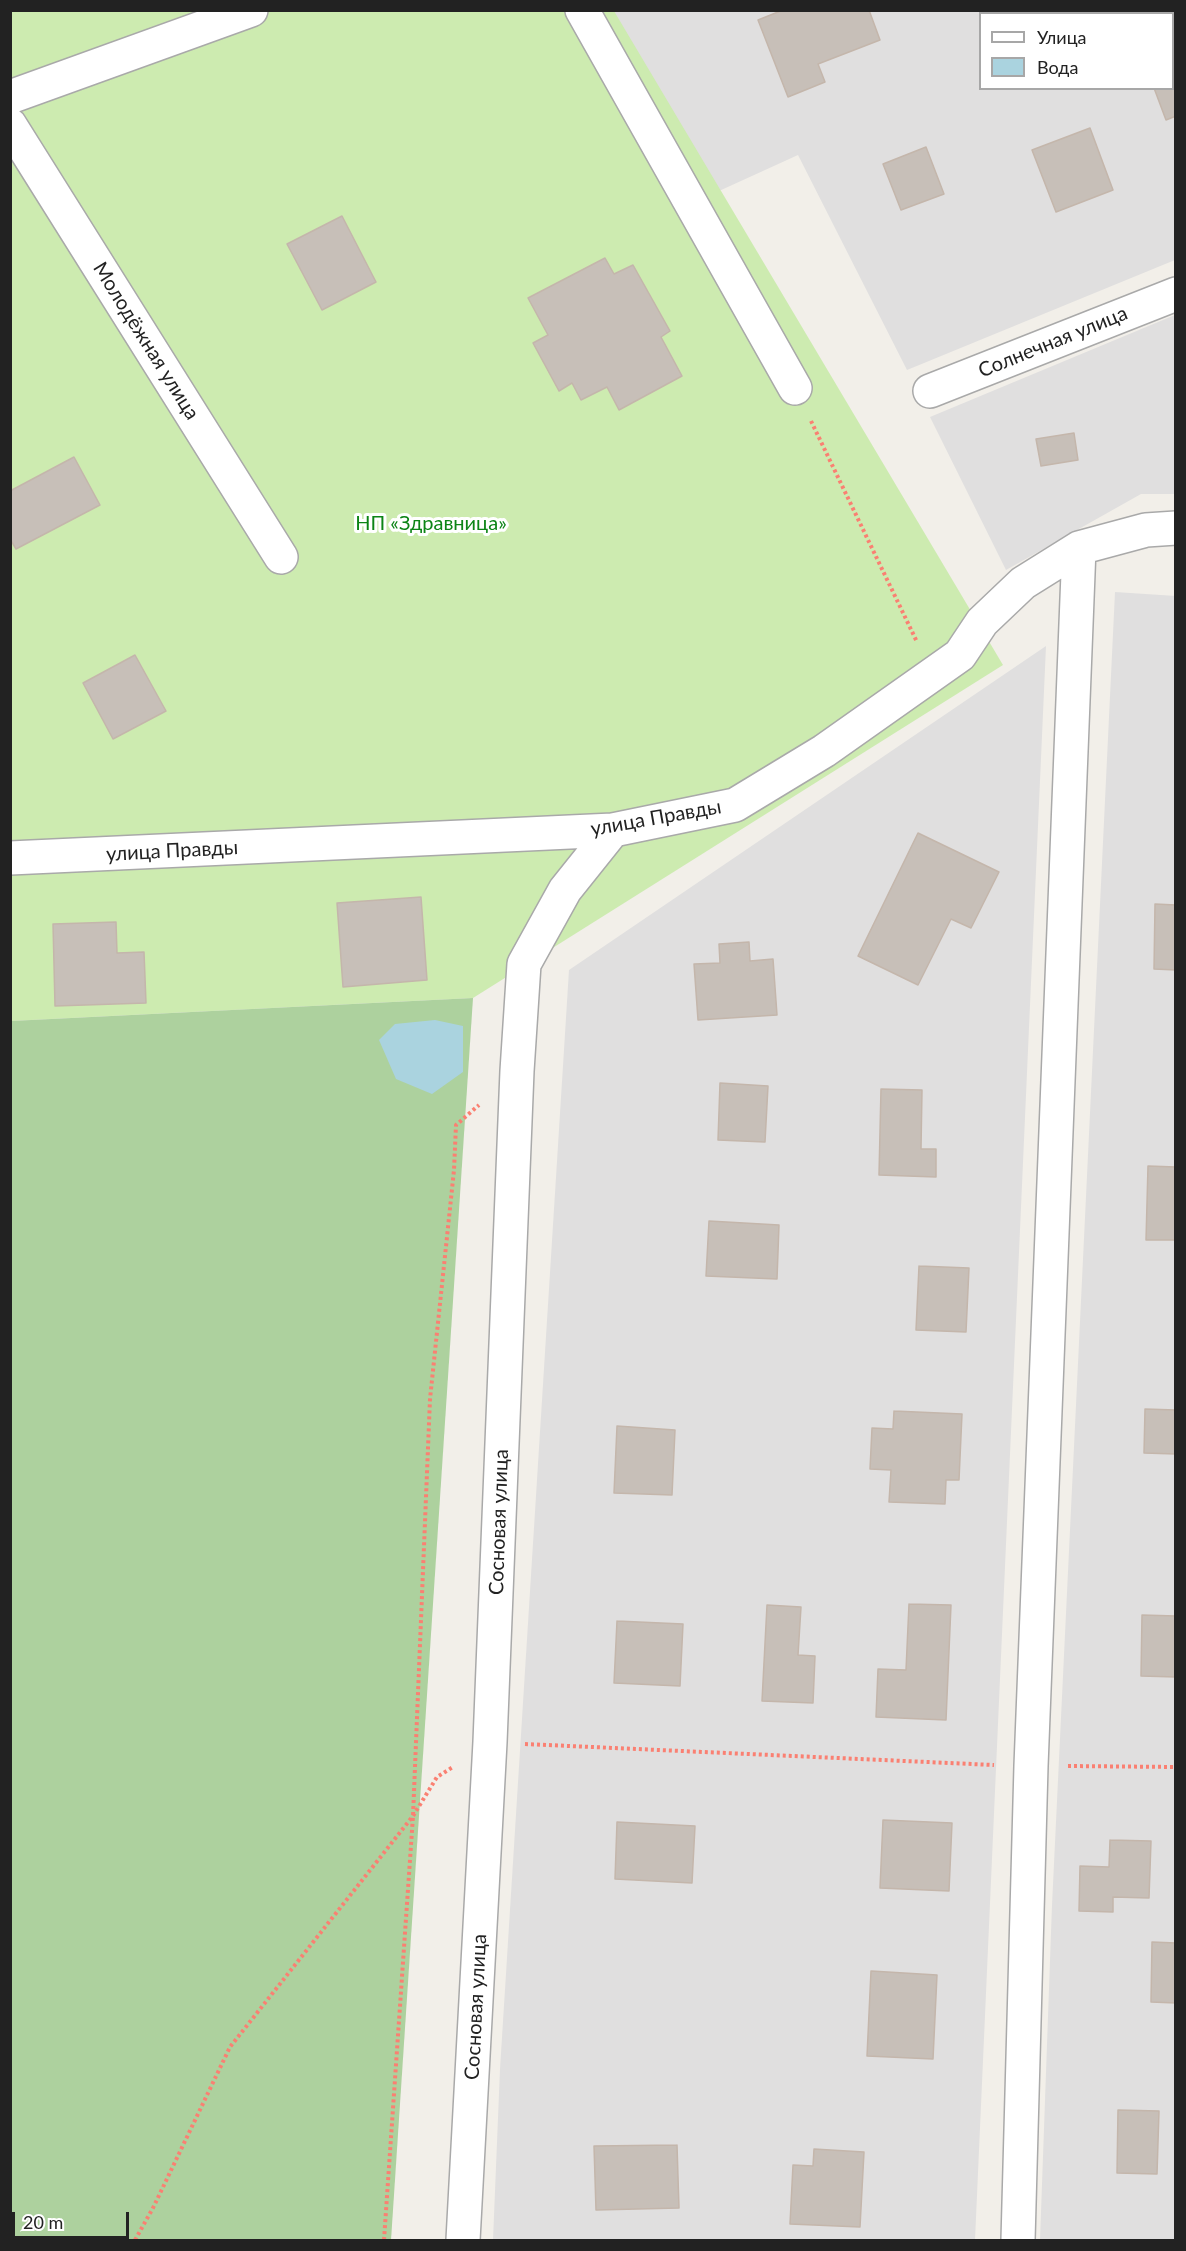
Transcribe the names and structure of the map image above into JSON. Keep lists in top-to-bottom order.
{
  "streets": {
    "street": [
      "Молодёжная улица",
      "Солнечная улица",
      "улица Правды",
      "Сосновая улица"
    ]
  },
  "crossings": [
    ["улица Правды", "Сосновая улица"]
  ],
  "parks": ["НП «Здравница»"],
  "legend": ["Улица", "Вода"],
  "scale_bar": "20 m"
}
